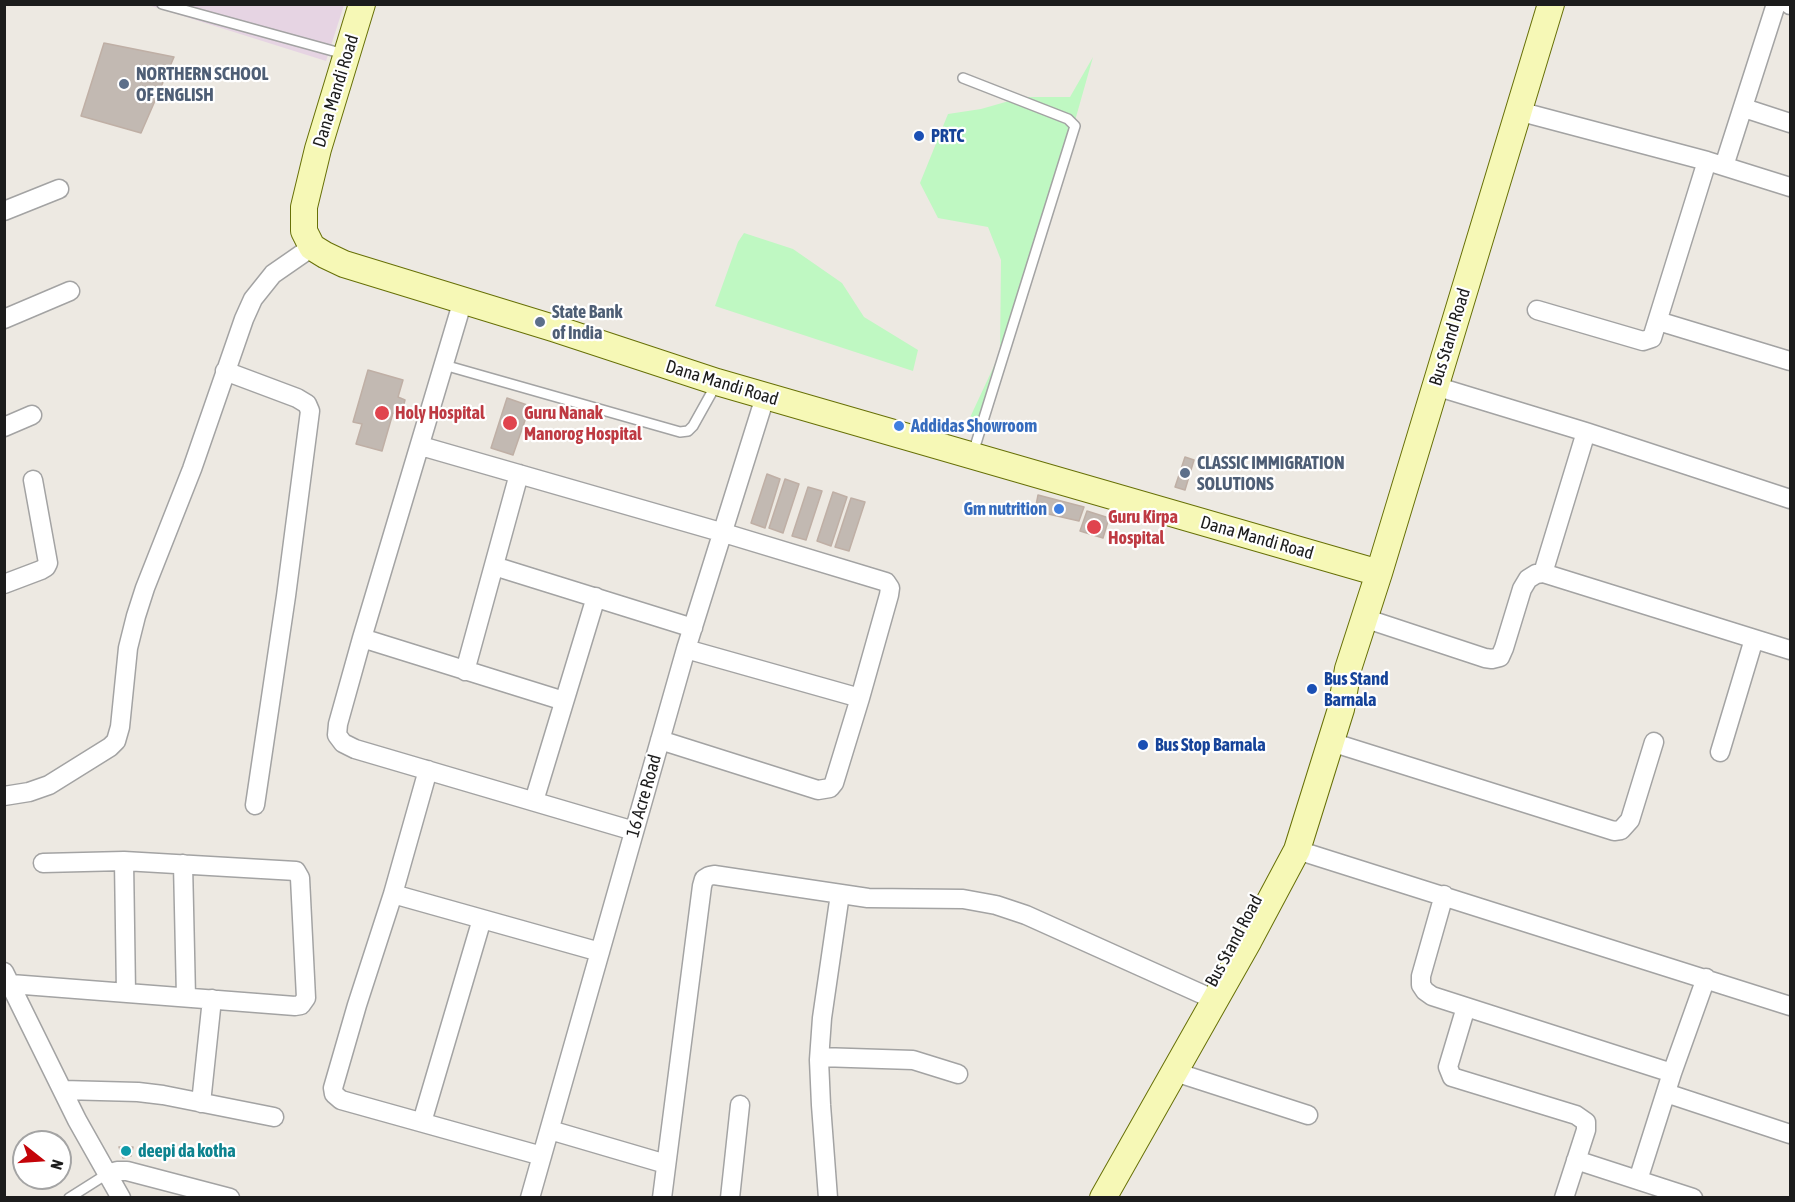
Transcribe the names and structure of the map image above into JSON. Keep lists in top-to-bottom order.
{
  "streets": {
    "street": ["Dana Mandi Road", "Bus Stand Road", "16 Acre Road"]
  },
  "crossings": [
    ["Dana Mandi Road", "Bus Stand Road"],
    ["Dana Mandi Road", "16 Acre Road"]
  ],
  "places": [
    "NORTHERN SCHOOL OF ENGLISH",
    "PRTC",
    "State Bank of India",
    "Holy Hospital",
    "Guru Nanak Manorog Hospital",
    "Addidas Showroom",
    "CLASSIC IMMIGRATION SOLUTIONS",
    "Gm nutrition",
    "Guru Kirpa Hospital",
    "Bus Stand Barnala",
    "Bus Stop Barnala",
    "deepi da kotha"
  ],
  "north": "right"
}
